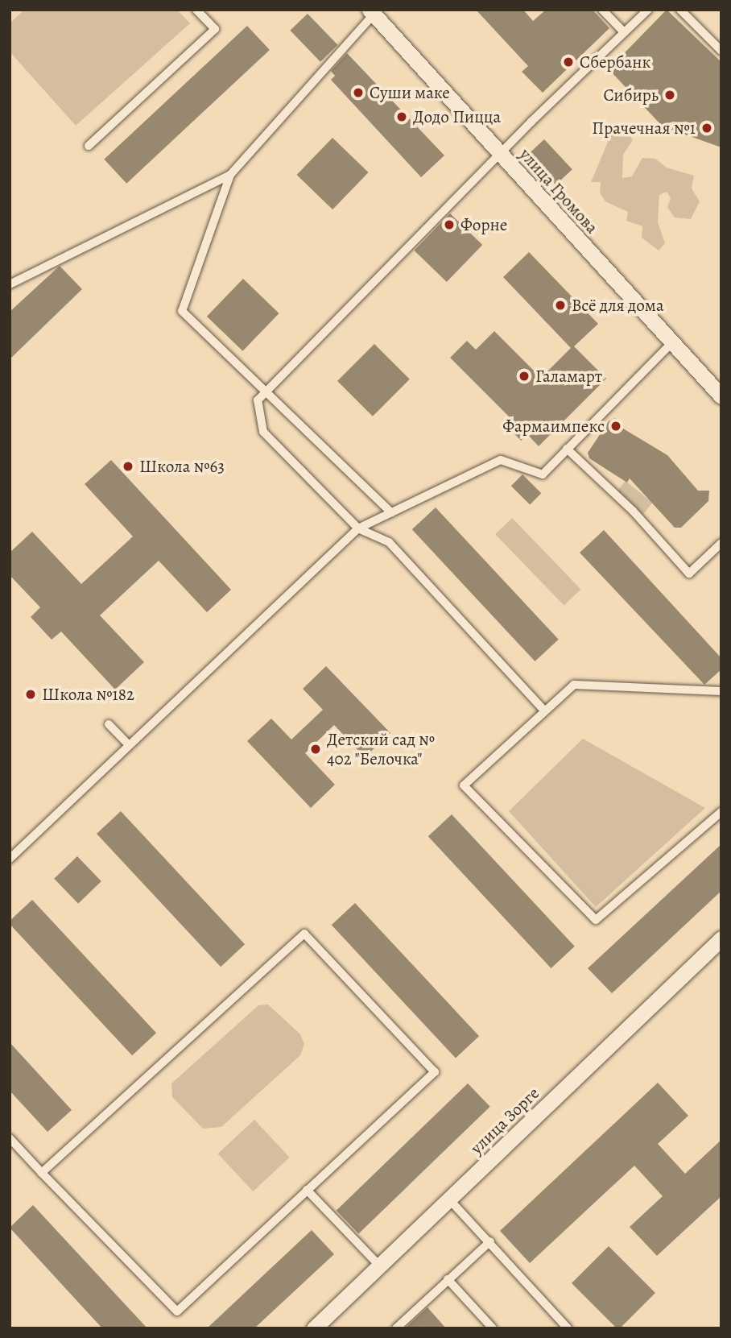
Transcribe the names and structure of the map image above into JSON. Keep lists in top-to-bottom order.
{
  "streets": {
    "street": ["улица Громова", "улица Зорге"]
  },
  "places": [
    "Сбербанк",
    "Суши маке",
    "Сибирь",
    "Додо Пицца",
    "Прачечная №1",
    "Форне",
    "Всё для дома",
    "Галамарт",
    "Фармаимпекс",
    "Школа №63",
    "Школа №182",
    "Детский сад № 402 \"Белочка\""
  ]
}
